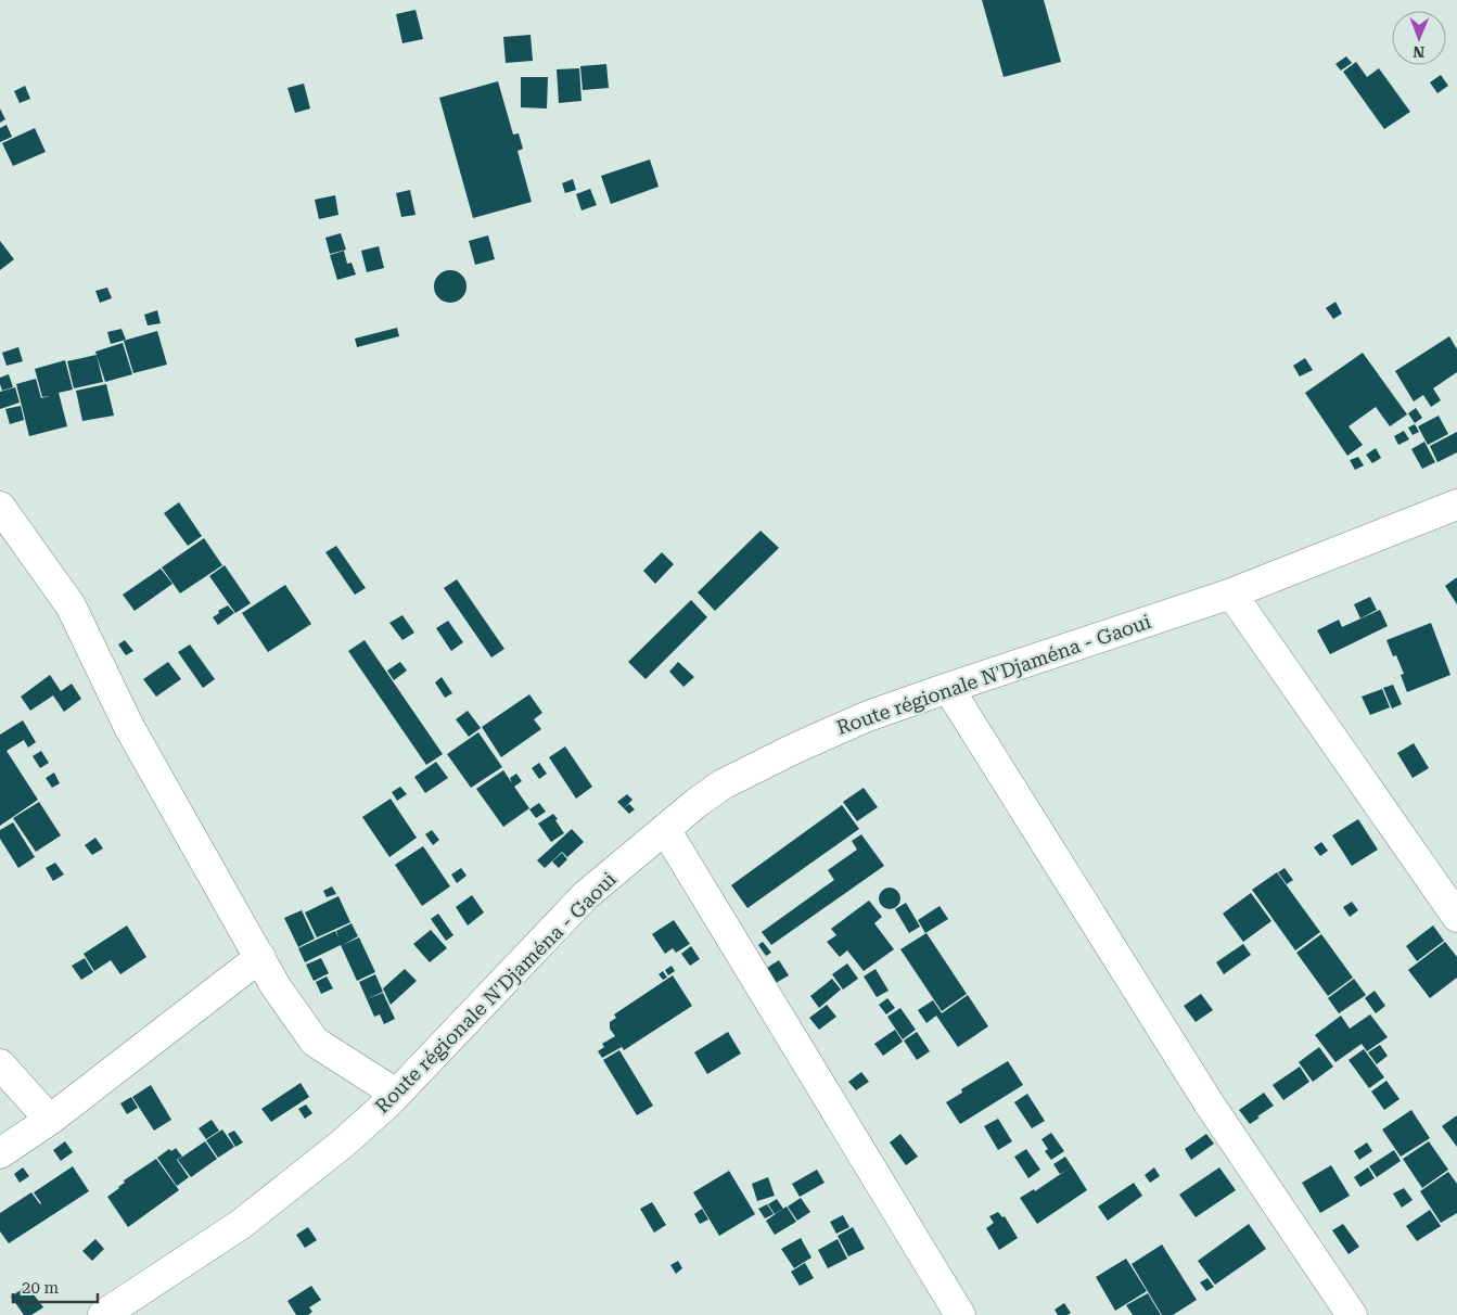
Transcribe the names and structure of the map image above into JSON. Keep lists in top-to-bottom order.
{
  "streets": {
    "street": ["Route régionale N'Djaména - Gaoui"]
  },
  "scale_bar": "20 m",
  "north": "bottom"
}
